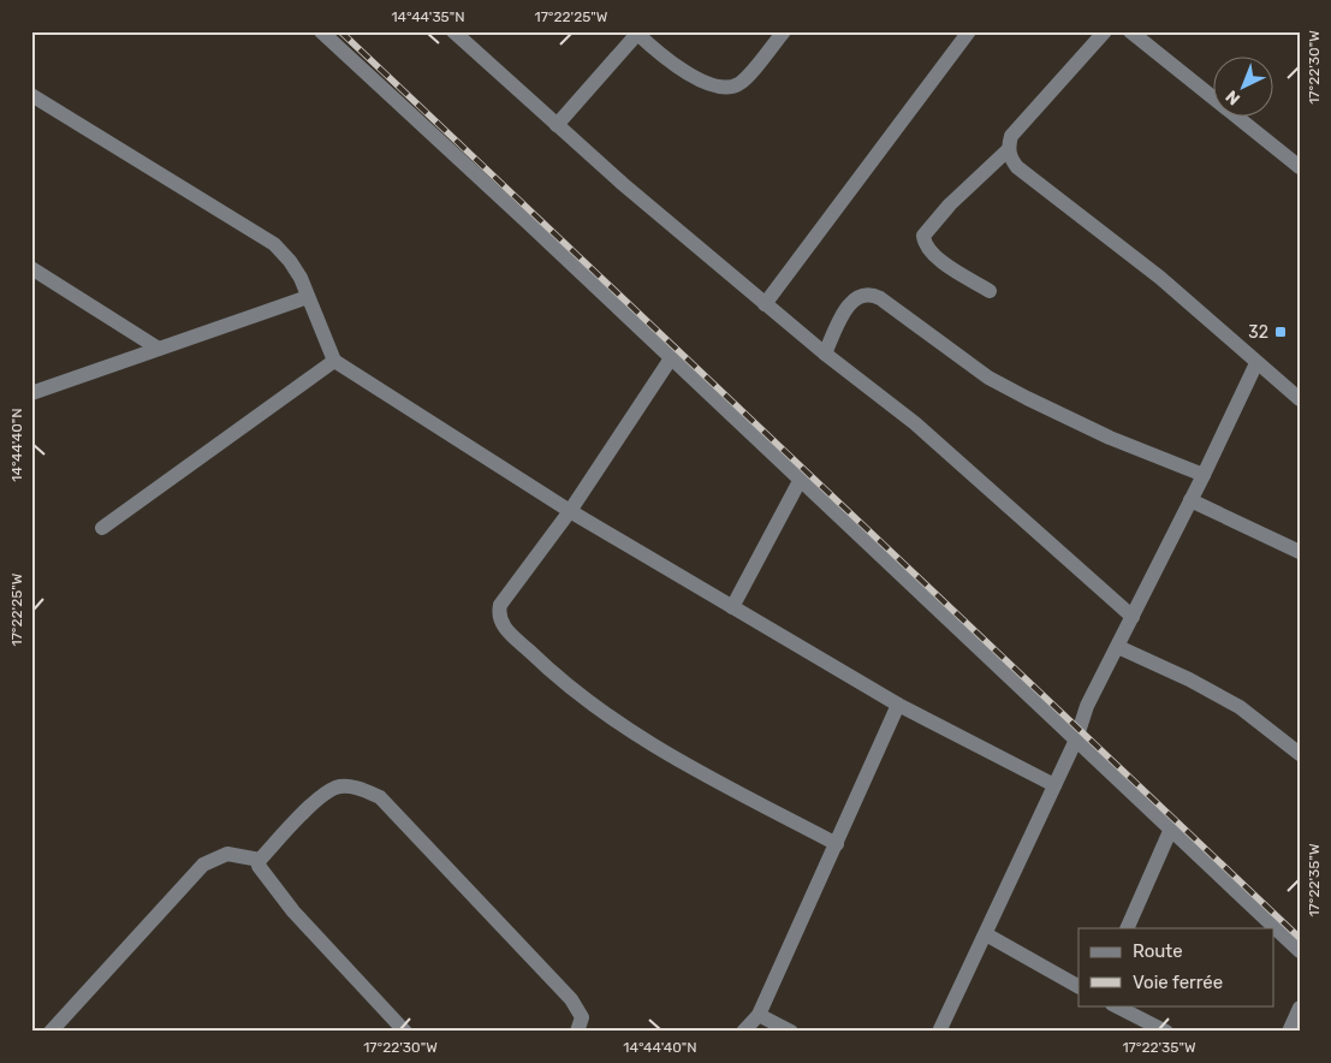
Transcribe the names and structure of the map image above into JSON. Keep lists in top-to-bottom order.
{
  "places": {
    "transit": ["32"]
  },
  "legend": ["Route", "Voie ferrée"],
  "north": "bottom left",
  "coordinates": [
    "14°44'35\"N",
    "17°22'25\"W",
    "17°22'30\"W",
    "14°44'40\"N",
    "17°22'35\"W"
  ]
}
